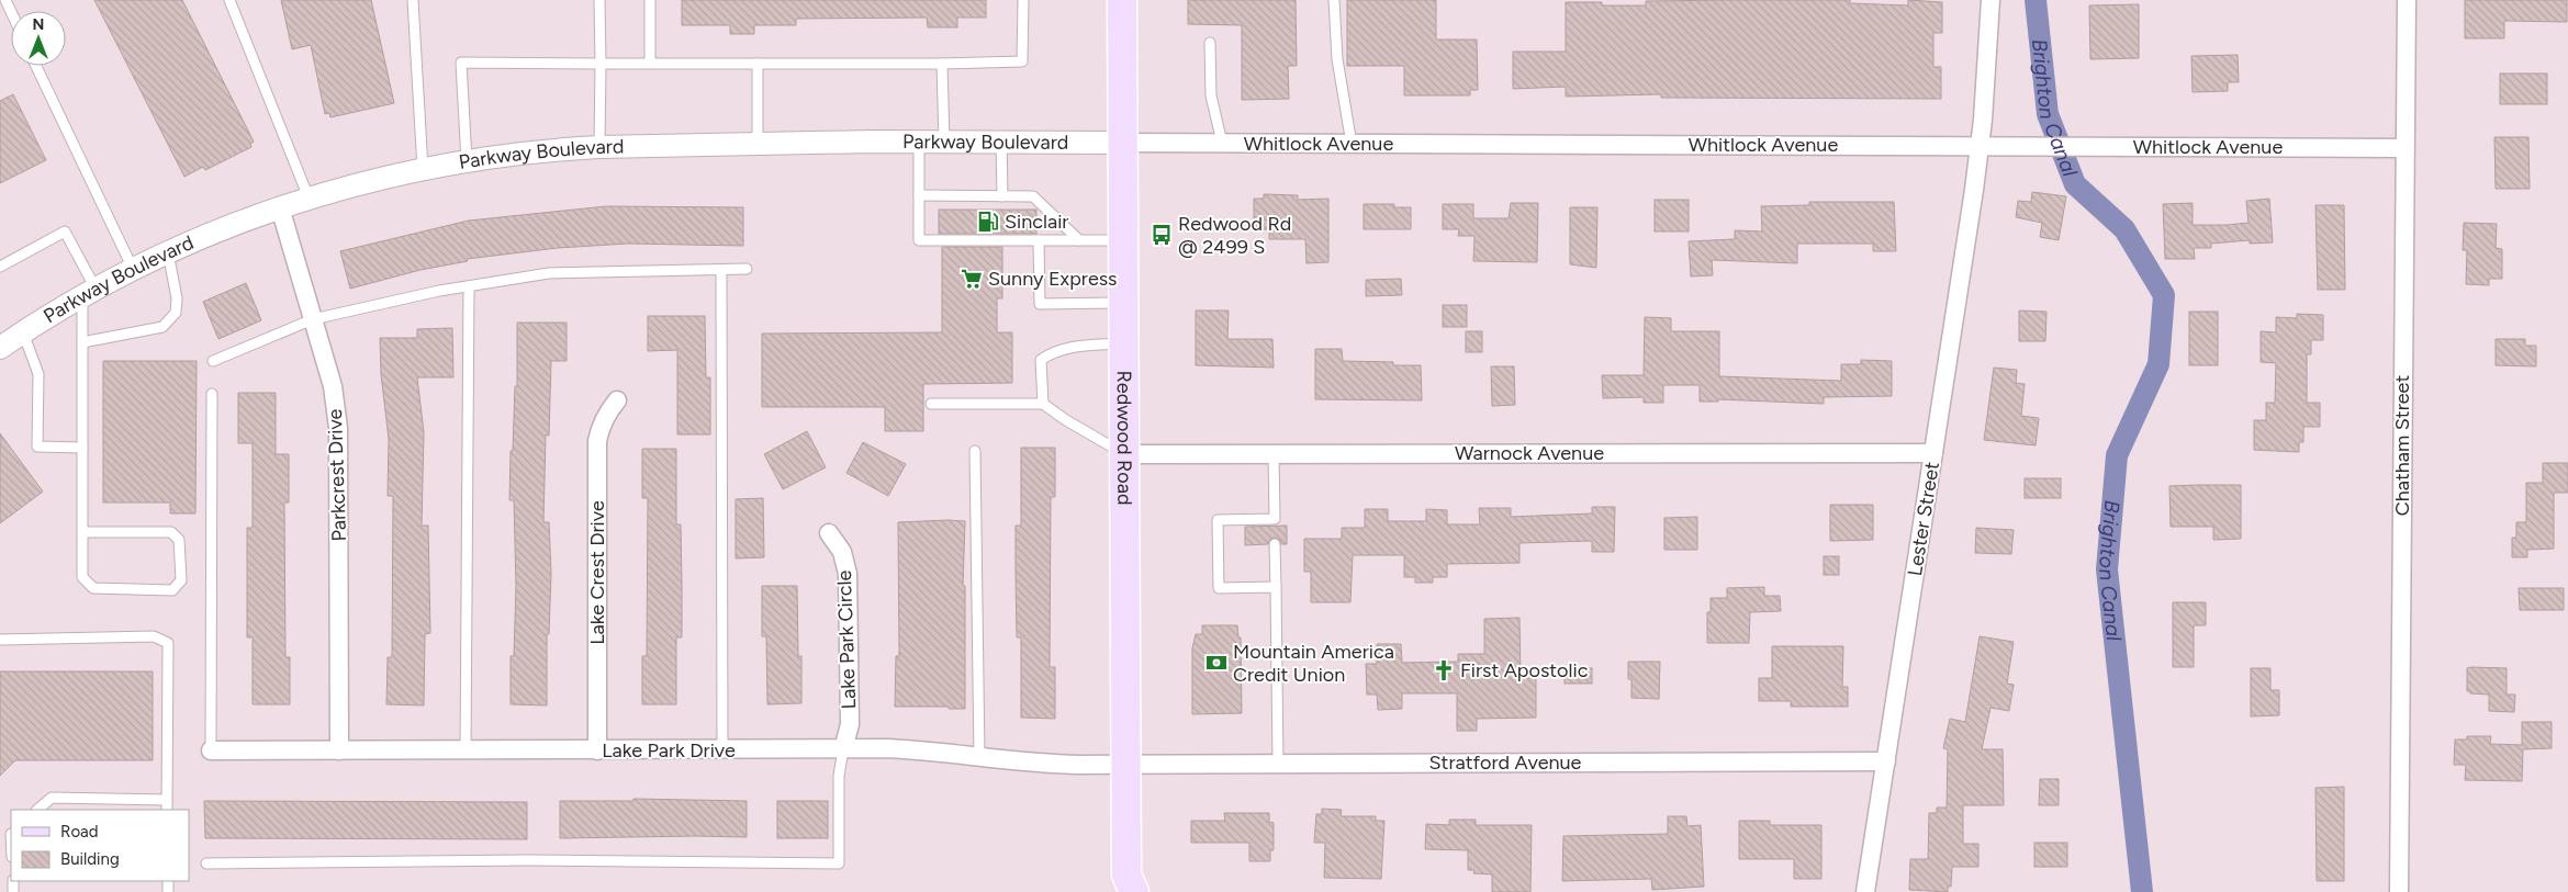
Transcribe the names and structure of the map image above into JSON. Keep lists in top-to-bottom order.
{
  "streets": {
    "main road": ["Redwood Road"],
    "street": [
      "Parkway Boulevard",
      "Whitlock Avenue",
      "Chatham Street",
      "Warnock Avenue",
      "Parkcrest Drive",
      "Lester Street",
      "Lake Crest Drive",
      "Lake Park Circle",
      "Lake Park Drive",
      "Stratford Avenue"
    ]
  },
  "crossings": [
    ["Parkway Boulevard", "Whitlock Avenue"],
    ["Parkway Boulevard", "Redwood Road"],
    ["Parkway Boulevard", "Parkcrest Drive"],
    ["Whitlock Avenue", "Redwood Road"],
    ["Whitlock Avenue", "Chatham Street"],
    ["Whitlock Avenue", "Lester Street"],
    ["Redwood Road", "Warnock Avenue"],
    ["Redwood Road", "Lake Park Drive"],
    ["Redwood Road", "Stratford Avenue"],
    ["Warnock Avenue", "Lester Street"],
    ["Parkcrest Drive", "Lake Park Drive"],
    ["Lester Street", "Stratford Avenue"],
    ["Lake Crest Drive", "Lake Park Drive"],
    ["Lake Park Circle", "Lake Park Drive"],
    ["Lake Park Drive", "Stratford Avenue"]
  ],
  "water": ["Brighton Canal"],
  "places": {
    "fuel station": ["Sinclair"],
    "bus stop": ["Redwood Rd @ 2499 S"],
    "supermarket": ["Sunny Express"],
    "bank": ["Mountain America Credit Union"],
    "church": ["First Apostolic"]
  },
  "legend": ["Road", "Building"],
  "north": "top"
}
